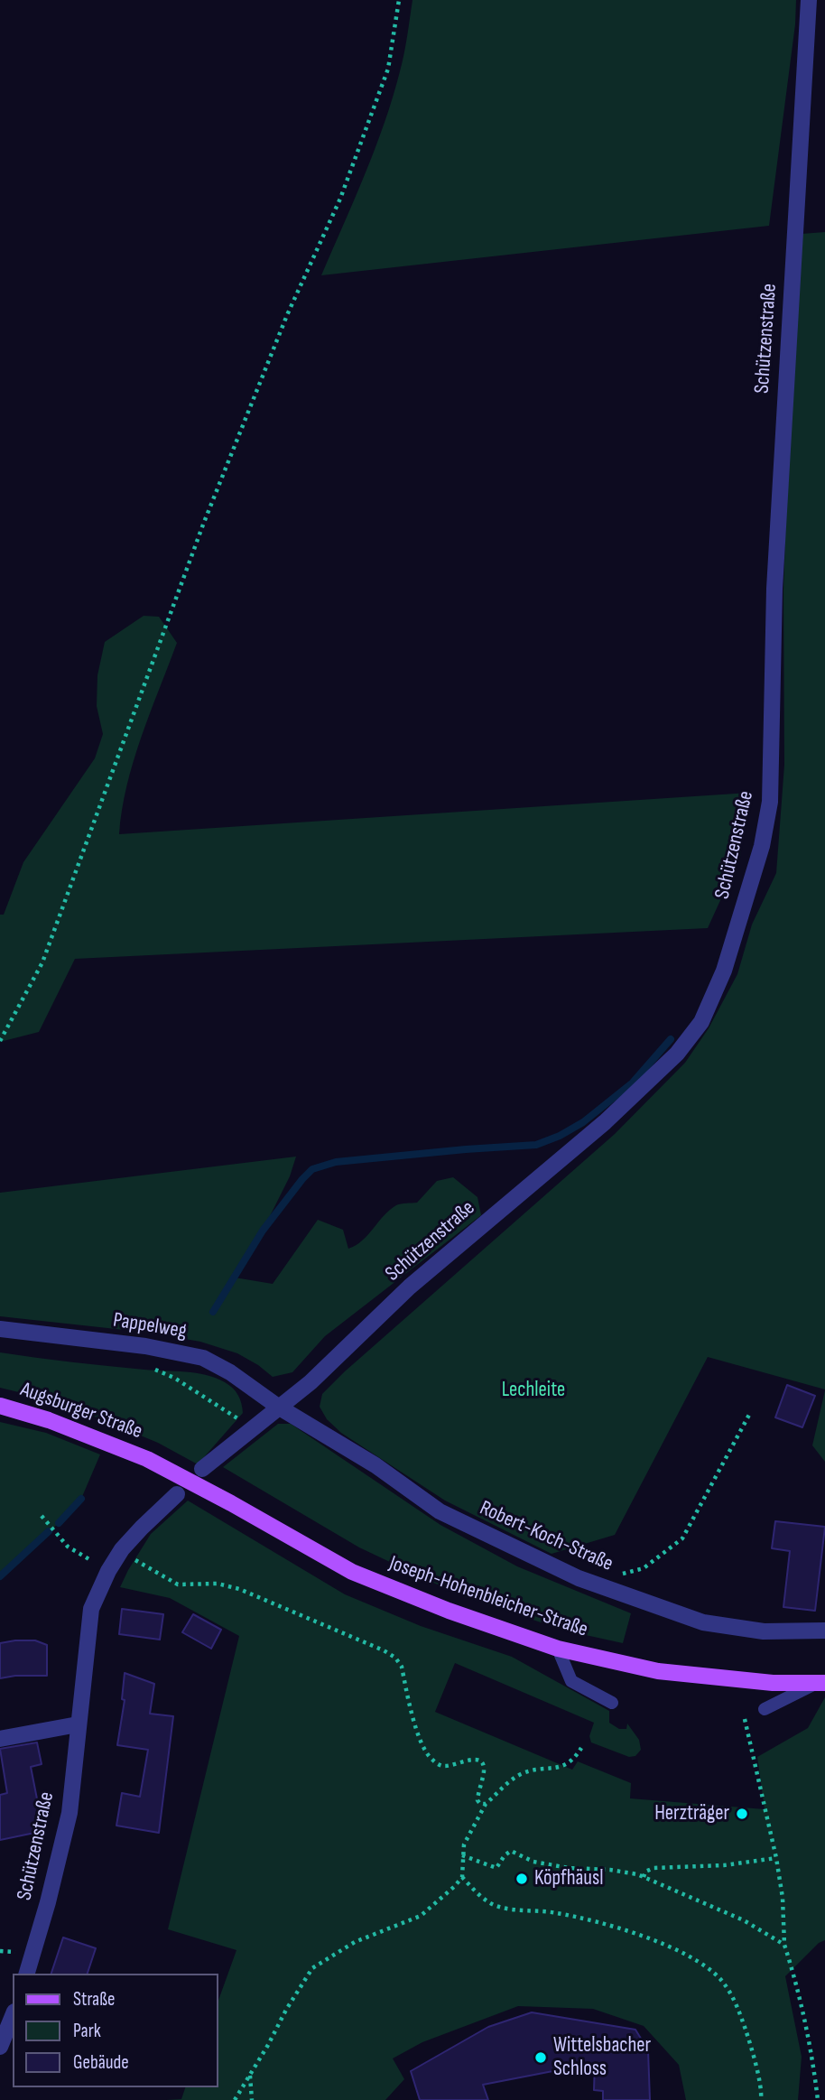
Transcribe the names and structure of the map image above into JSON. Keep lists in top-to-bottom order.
{
  "streets": {
    "main road": ["Augsburger Straße", "Joseph-Hohenbleicher-Straße"],
    "street": ["Schützenstraße", "Pappelweg", "Robert-Koch-Straße"]
  },
  "crossings": [
    ["Schützenstraße", "Pappelweg"],
    ["Schützenstraße", "Robert-Koch-Straße"],
    ["Pappelweg", "Robert-Koch-Straße"],
    ["Augsburger Straße", "Joseph-Hohenbleicher-Straße"]
  ],
  "parks": ["Lechleite"],
  "places": ["Herzträger", "Köpfhäusl", "Wittelsbacher Schloss"],
  "legend": ["Straße", "Park", "Gebäude"]
}
